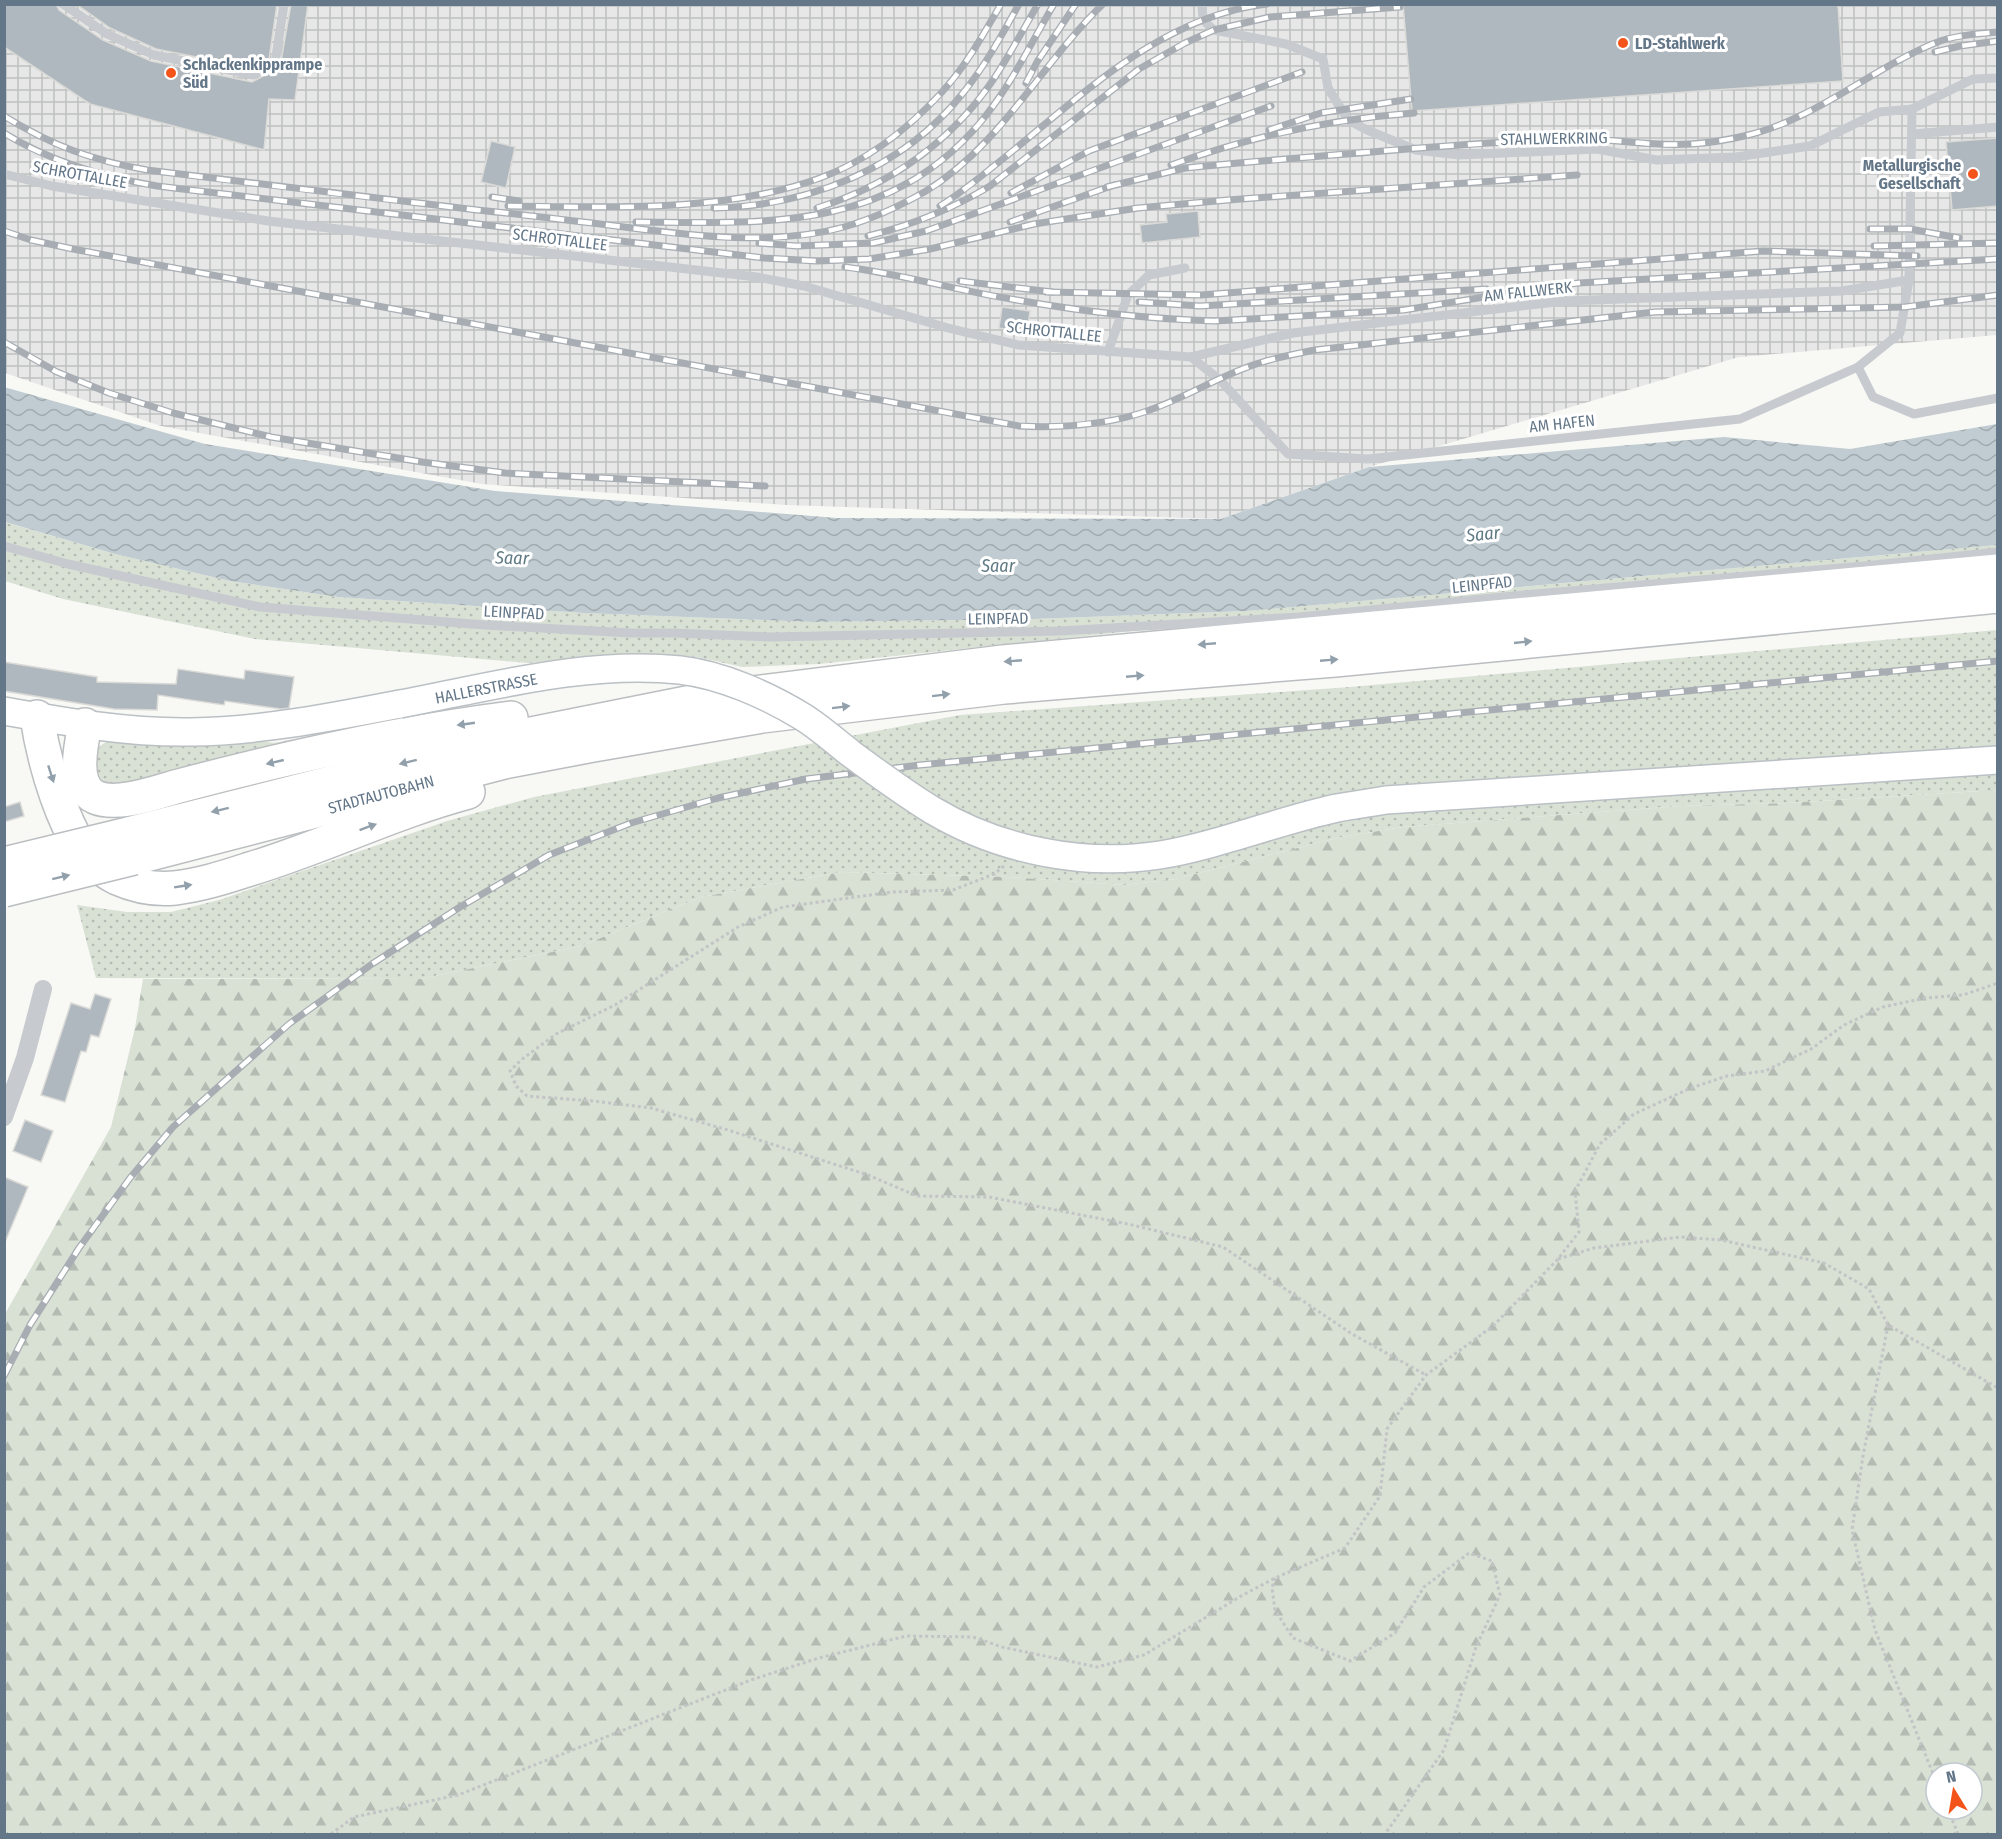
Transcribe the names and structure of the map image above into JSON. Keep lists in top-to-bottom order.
{
  "streets": {
    "highway": ["STADTAUTOBAHN"],
    "street": ["HALLERSTRASSE"],
    "lane": [
      "STAHLWERKRING",
      "SCHROTTALLEE",
      "AM FALLWERK",
      "AM HAFEN",
      "LEINPFAD"
    ]
  },
  "crossings": [
    ["SCHROTTALLEE", "AM FALLWERK"],
    ["AM FALLWERK", "AM HAFEN"]
  ],
  "water": ["Saar"],
  "places": ["LD-Stahlwerk", "Schlackenkipprampe Süd", "Metallurgische Gesellschaft"],
  "north": "top"
}
